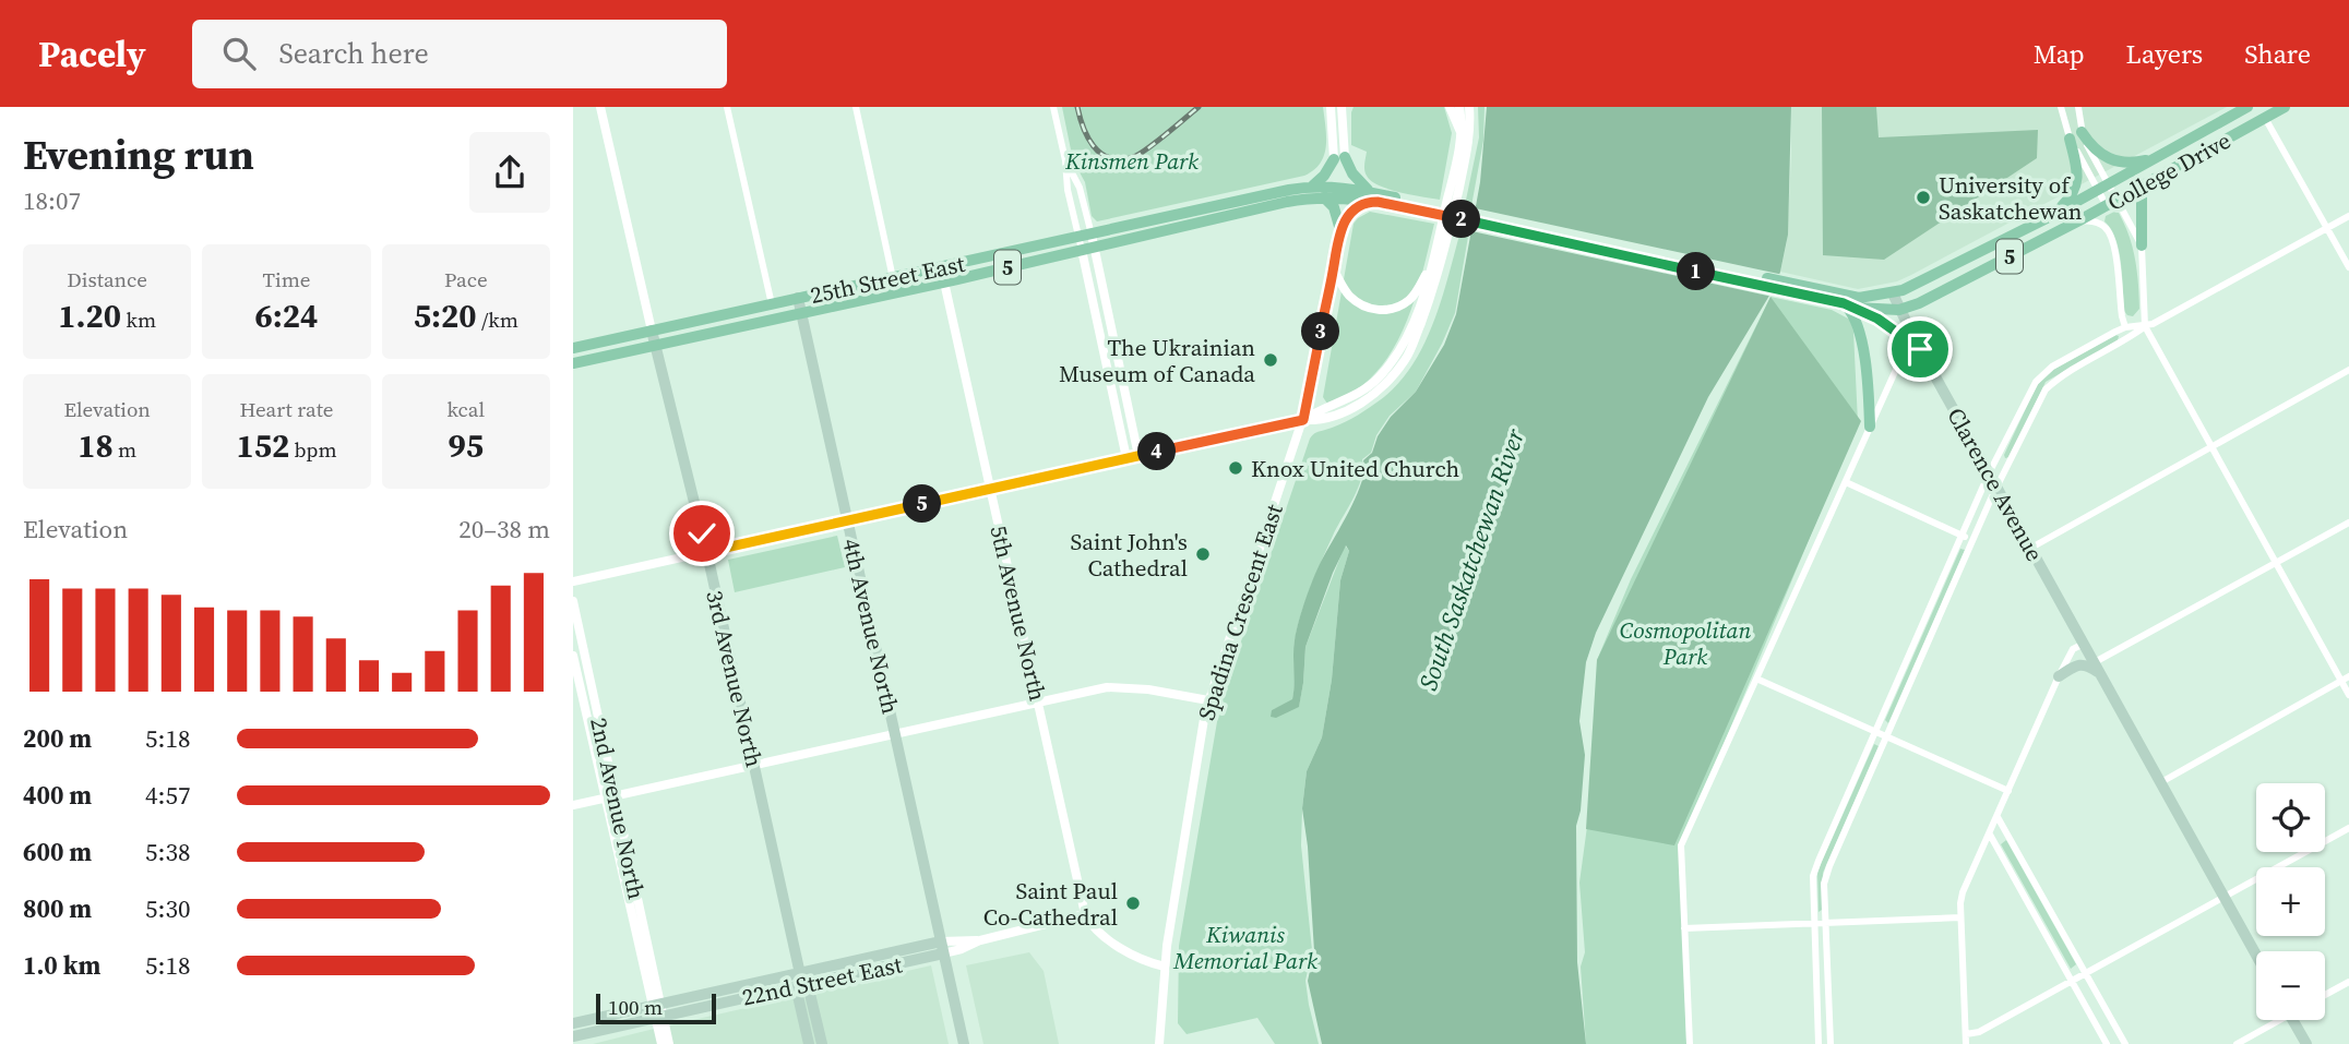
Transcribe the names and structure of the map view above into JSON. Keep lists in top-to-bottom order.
{
  "streets": {
    "main road": [
      "College Drive",
      "5",
      "25th Street East",
      "Clarence Avenue",
      "4th Avenue North",
      "3rd Avenue North",
      "22nd Street East"
    ],
    "street": ["Spadina Crescent East", "5th Avenue North", "2nd Avenue North"]
  },
  "crossings": [
    ["College Drive", "5"],
    ["College Drive", "Clarence Avenue"],
    ["5", "25th Street East"],
    ["25th Street East", "5th Avenue North"],
    ["25th Street East", "4th Avenue North"],
    ["25th Street East", "3rd Avenue North"],
    ["5th Avenue North", "22nd Street East"],
    ["4th Avenue North", "22nd Street East"],
    ["3rd Avenue North", "22nd Street East"],
    ["2nd Avenue North", "22nd Street East"]
  ],
  "water": ["South Saskatchewan River"],
  "parks": ["Kinsmen Park", "Cosmopolitan Park", "Kiwanis Memorial Park"],
  "places": [
    "University of Saskatchewan",
    "The Ukrainian Museum of Canada",
    "Knox United Church",
    "Saint John's Cathedral",
    "Saint Paul Co-Cathedral"
  ],
  "scale_bar": "100 m",
  "page": {
    "header": "Pacely",
    "search": "Search here",
    "nav": ["Map", "Layers", "Share"],
    "heading": ["Evening run", "18:07"],
    "pins": [
      "2",
      "1",
      "3",
      "4",
      "5"
    ],
    "stats": [
      ["Distance", "1.20 km"],
      ["Time", "6:24"],
      ["Pace", "5:20 /km"],
      ["Elevation", "18 m"],
      ["Heart rate", "152 bpm"],
      ["kcal", "95"]
    ],
    "chart": ["Elevation", "20–38 m"],
    "list": [
      {
        "name": "200 m",
        "note": "5:18"
      },
      {
        "name": "400 m",
        "note": "4:57"
      },
      {
        "name": "600 m",
        "note": "5:38"
      },
      {
        "name": "800 m",
        "note": "5:30"
      },
      {
        "name": "1.0 km",
        "note": "5:18"
      }
    ],
    "map_buttons": ["+", "−"],
    "scale": "100 m"
  }
}
